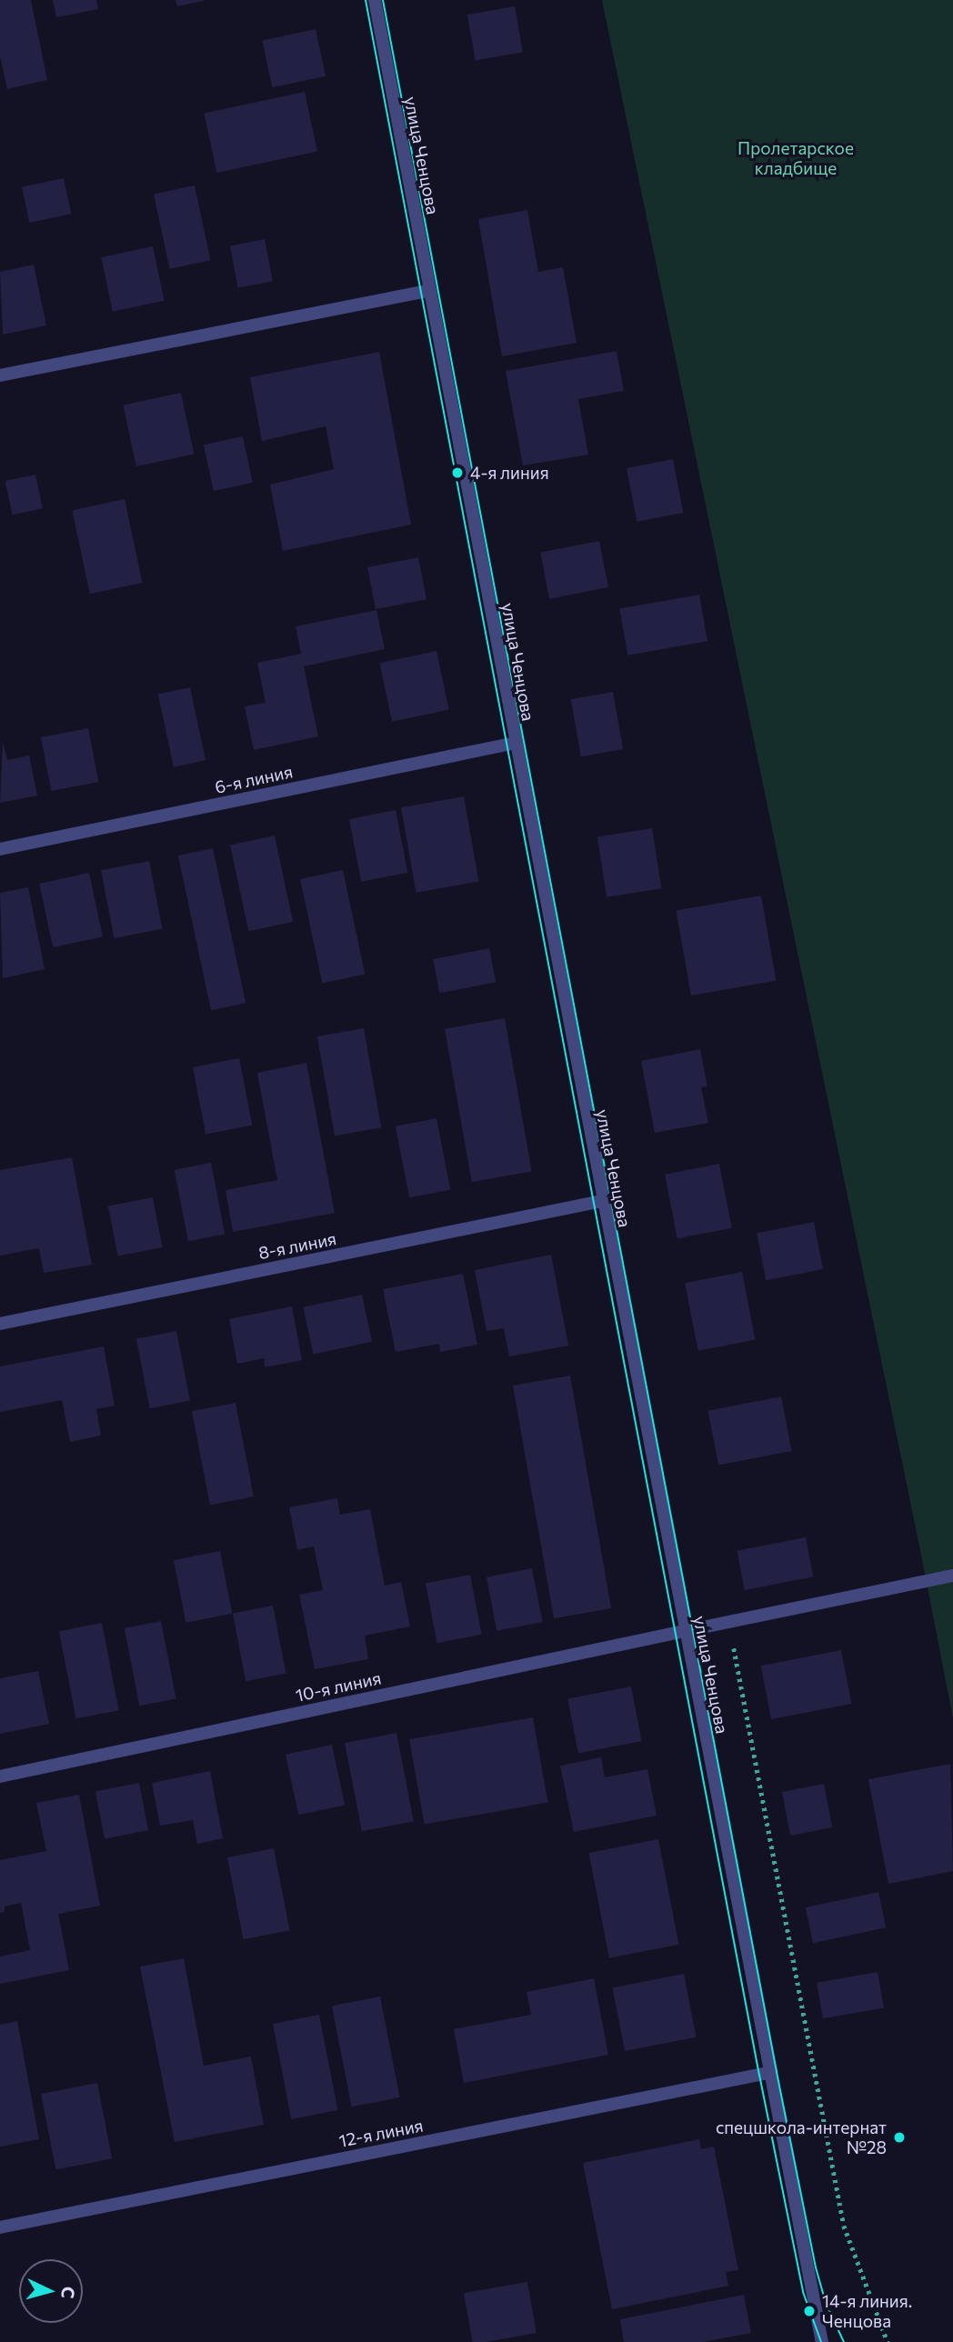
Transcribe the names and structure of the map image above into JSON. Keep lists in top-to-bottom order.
{
  "streets": {
    "street": [
      "улица Ченцова",
      "6-я линия",
      "8-я линия",
      "10-я линия",
      "12-я линия"
    ]
  },
  "crossings": [
    ["улица Ченцова", "6-я линия"],
    ["улица Ченцова", "8-я линия"],
    ["улица Ченцова", "10-я линия"],
    ["улица Ченцова", "12-я линия"]
  ],
  "parks": ["Пролетарское кладбище"],
  "places": ["4-я линия", "спецшкола-интернат №28", "14-я линия. Ченцова"],
  "north": "right"
}
